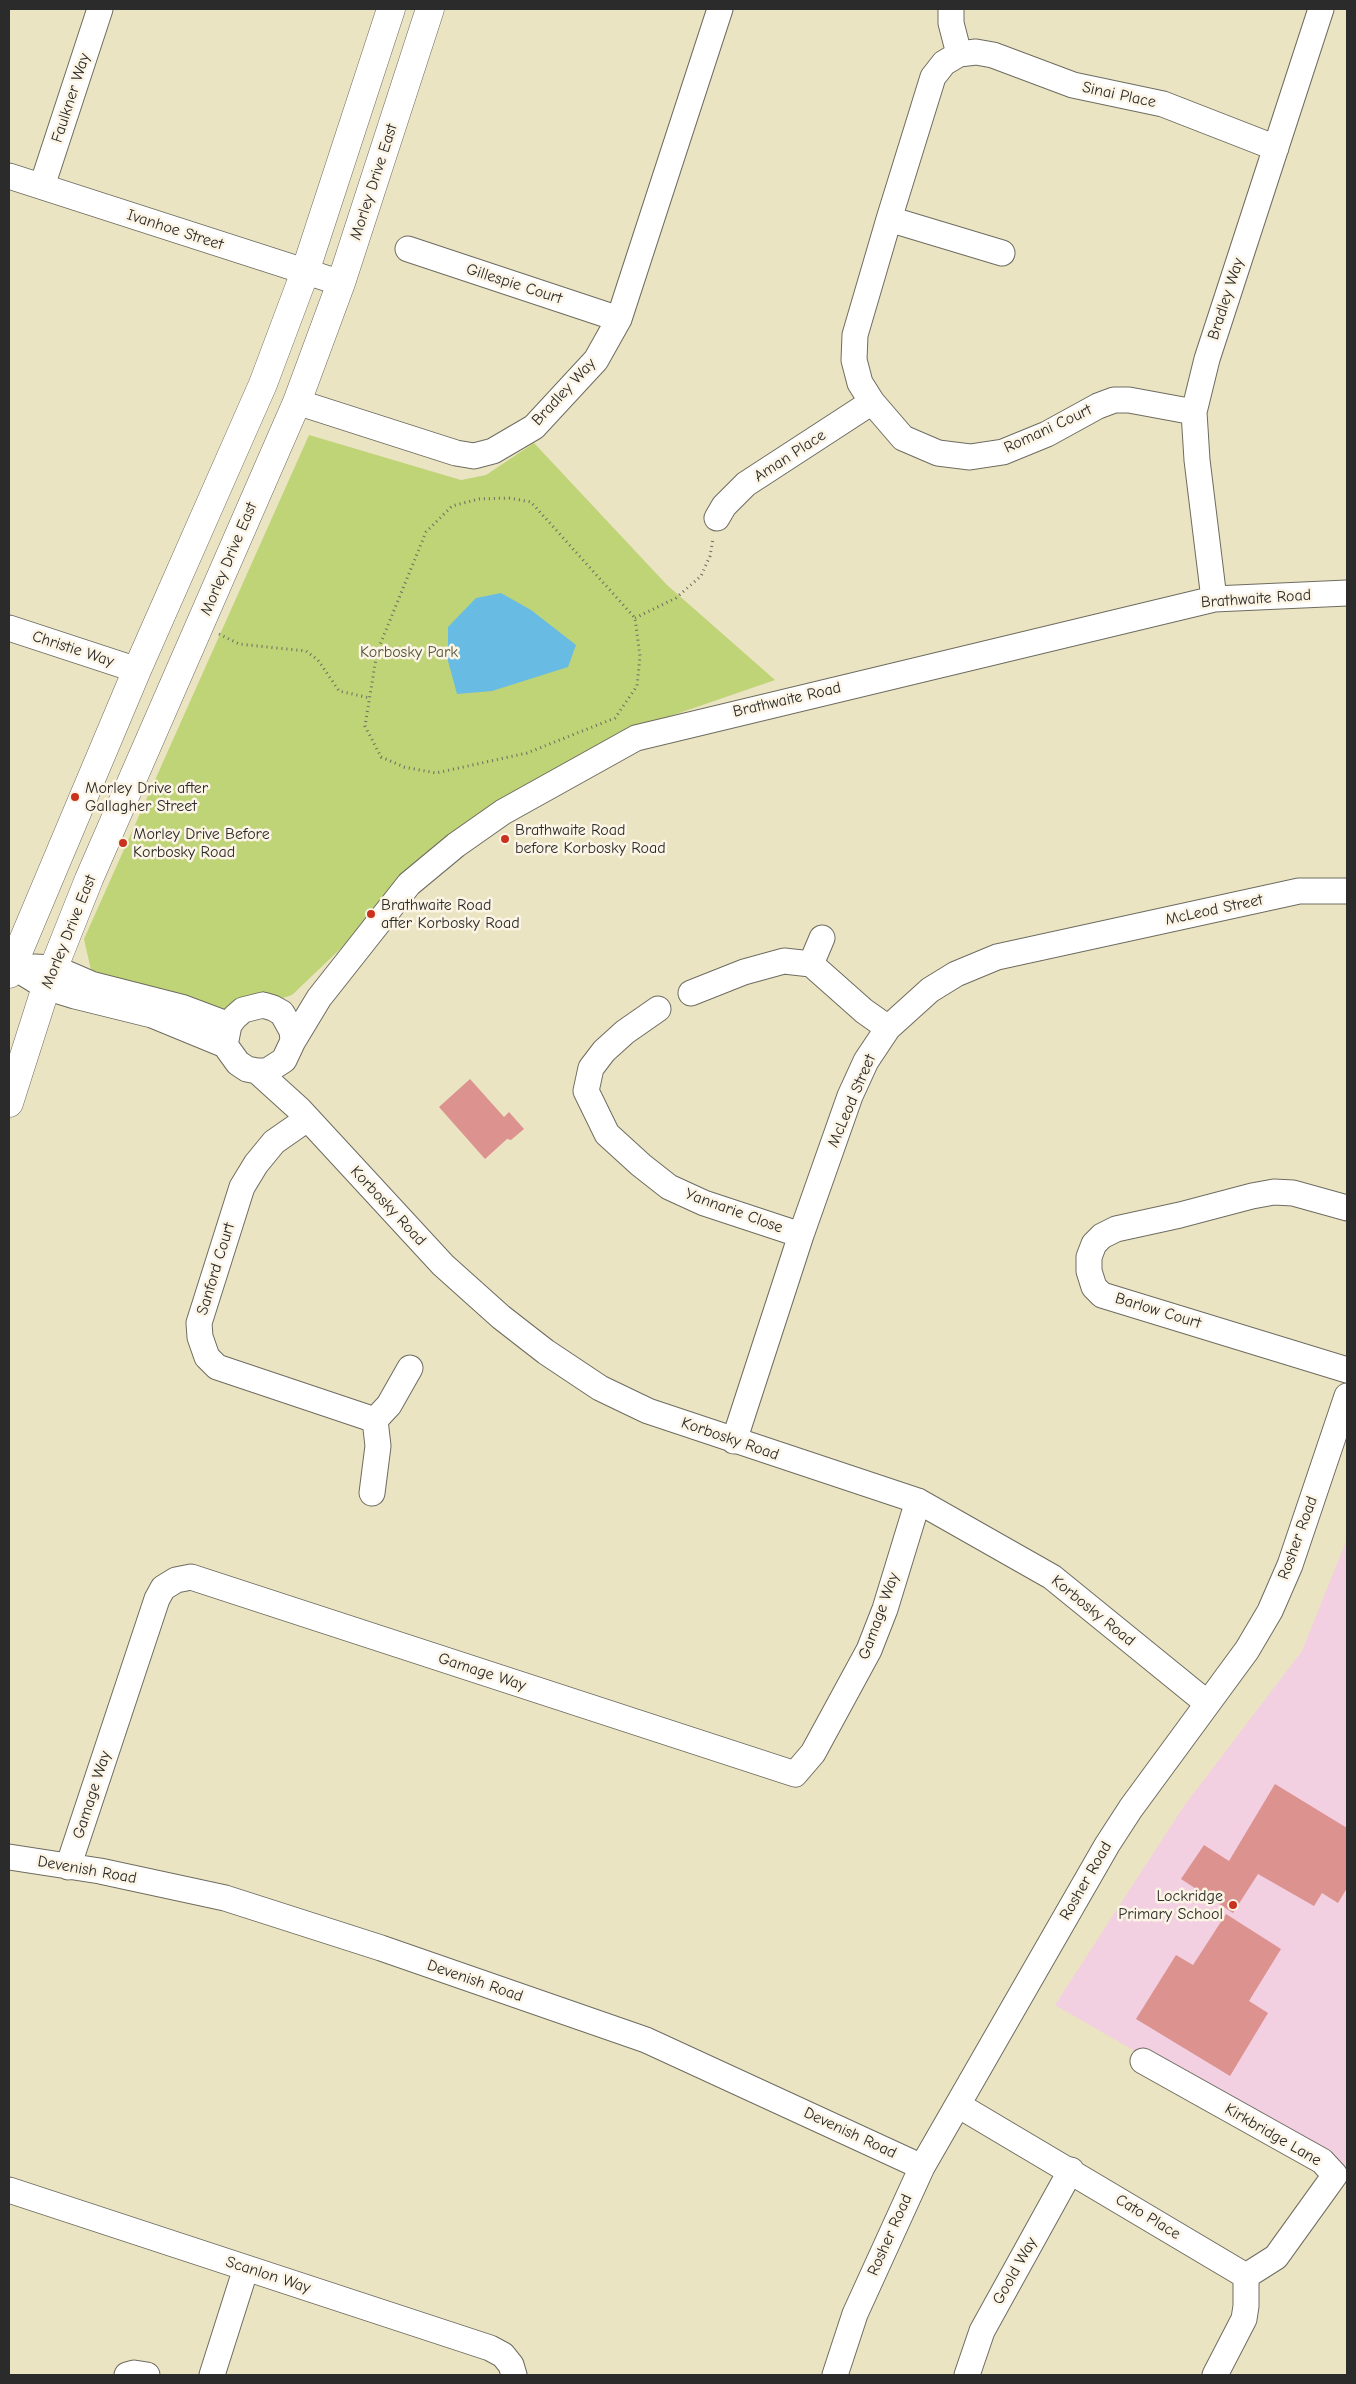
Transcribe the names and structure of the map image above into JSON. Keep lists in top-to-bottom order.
{
  "streets": {
    "main road": ["Morley Drive East"],
    "street": [
      "Sinai Place",
      "Faulkner Way",
      "Ivanhoe Street",
      "Gillespie Court",
      "Bradley Way",
      "Romani Court",
      "Aman Place",
      "Brathwaite Road",
      "Christie Way",
      "McLeod Street",
      "Korbosky Road",
      "Yannarie Close",
      "Sanford Court",
      "Barlow Court",
      "Rosher Road",
      "Gamage Way",
      "Devenish Road",
      "Kirkbridge Lane",
      "Cato Place",
      "Goold Way",
      "Scanlon Way"
    ]
  },
  "crossings": [
    ["Sinai Place", "Bradley Way"],
    ["Sinai Place", "Romani Court"],
    ["Faulkner Way", "Ivanhoe Street"],
    ["Morley Drive East", "Ivanhoe Street"],
    ["Morley Drive East", "Bradley Way"],
    ["Gillespie Court", "Bradley Way"],
    ["Bradley Way", "Romani Court"],
    ["Bradley Way", "Brathwaite Road"],
    ["Romani Court", "Aman Place"],
    ["Brathwaite Road", "Korbosky Road"],
    ["McLeod Street", "Korbosky Road"],
    ["McLeod Street", "Yannarie Close"],
    ["Korbosky Road", "Sanford Court"],
    ["Korbosky Road", "Rosher Road"],
    ["Korbosky Road", "Gamage Way"],
    ["Rosher Road", "Devenish Road"],
    ["Rosher Road", "Cato Place"],
    ["Gamage Way", "Devenish Road"],
    ["Kirkbridge Lane", "Cato Place"],
    ["Cato Place", "Goold Way"]
  ],
  "parks": ["Korbosky Park"],
  "places": [
    "Morley Drive after Gallagher Street",
    "Brathwaite Road before Korbosky Road",
    "Morley Drive Before Korbosky Road",
    "Brathwaite Road after Korbosky Road",
    "Lockridge Primary School"
  ]
}
